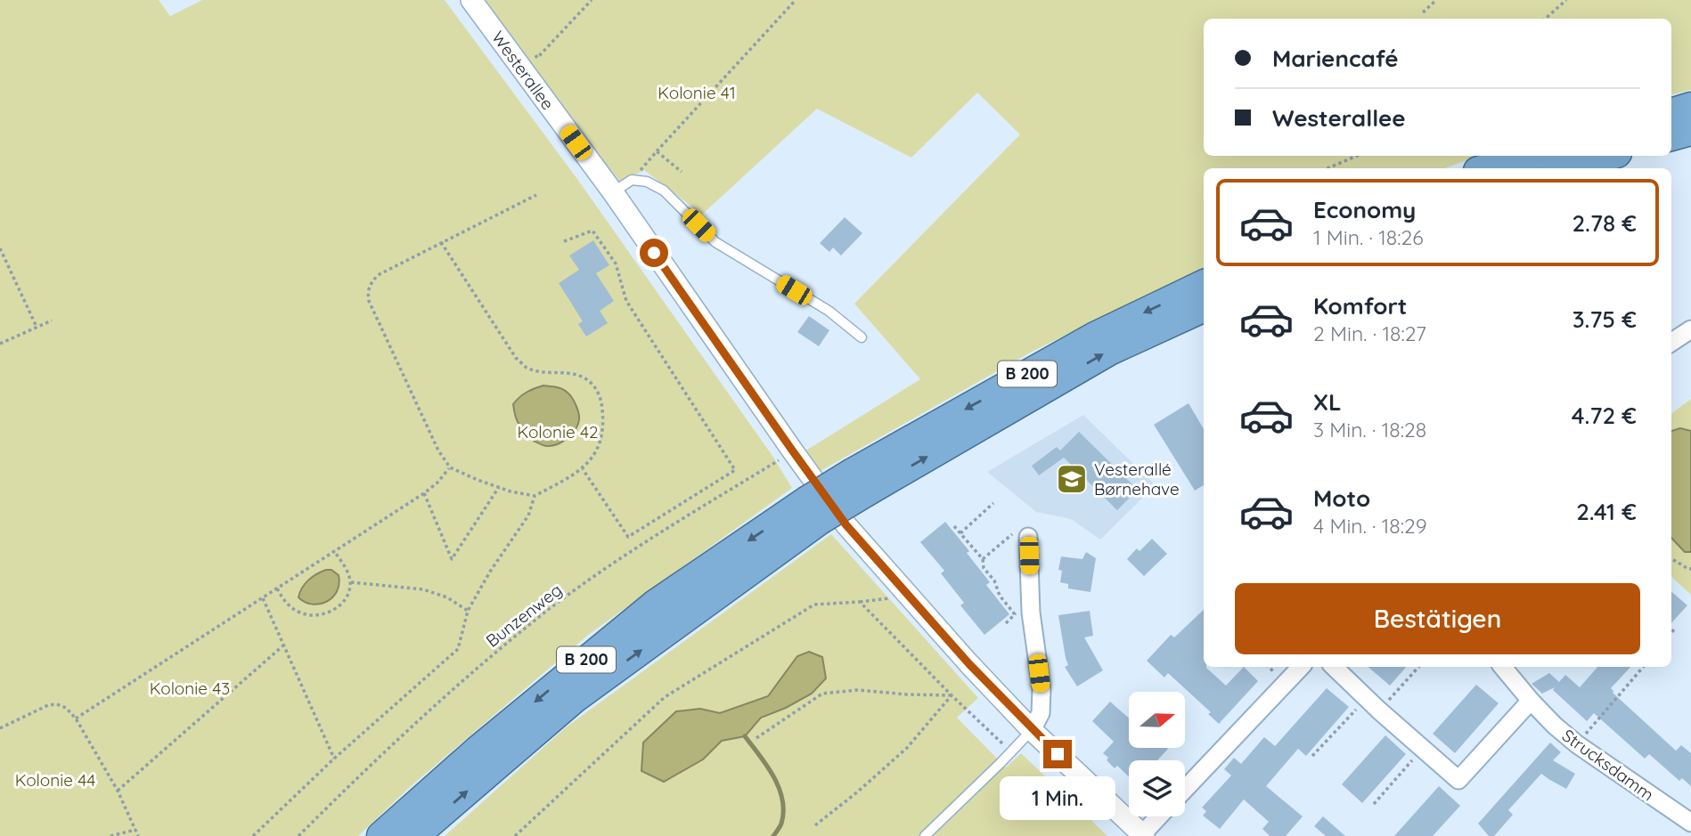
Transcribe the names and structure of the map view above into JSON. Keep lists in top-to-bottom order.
{
  "streets": {
    "highway": ["B 200"],
    "street": ["Westerallee", "Strucksdamm"],
    "path": ["Bunzenweg"]
  },
  "crossings": [
    ["Westerallee", "Bunzenweg"]
  ],
  "parks": [
    "Kolonie 41",
    "Kolonie 42",
    "Kolonie 43",
    "Kolonie 44"
  ],
  "places": {
    "school or university": ["Vesterallé Børnehave"]
  },
  "north": "right",
  "page": {
    "banner": ["Mariencafé", "Westerallee"],
    "list": [
      {
        "name": "Economy",
        "note": "1 Min. · 18:26",
        "value": "2.78 €"
      },
      {
        "name": "Komfort",
        "note": "2 Min. · 18:27",
        "value": "3.75 €"
      },
      {
        "name": "XL",
        "note": "3 Min. · 18:28",
        "value": "4.72 €"
      },
      {
        "name": "Moto",
        "note": "4 Min. · 18:29",
        "value": "2.41 €"
      }
    ],
    "buttons": "Bestätigen",
    "bubble": "1 Min."
  }
}
